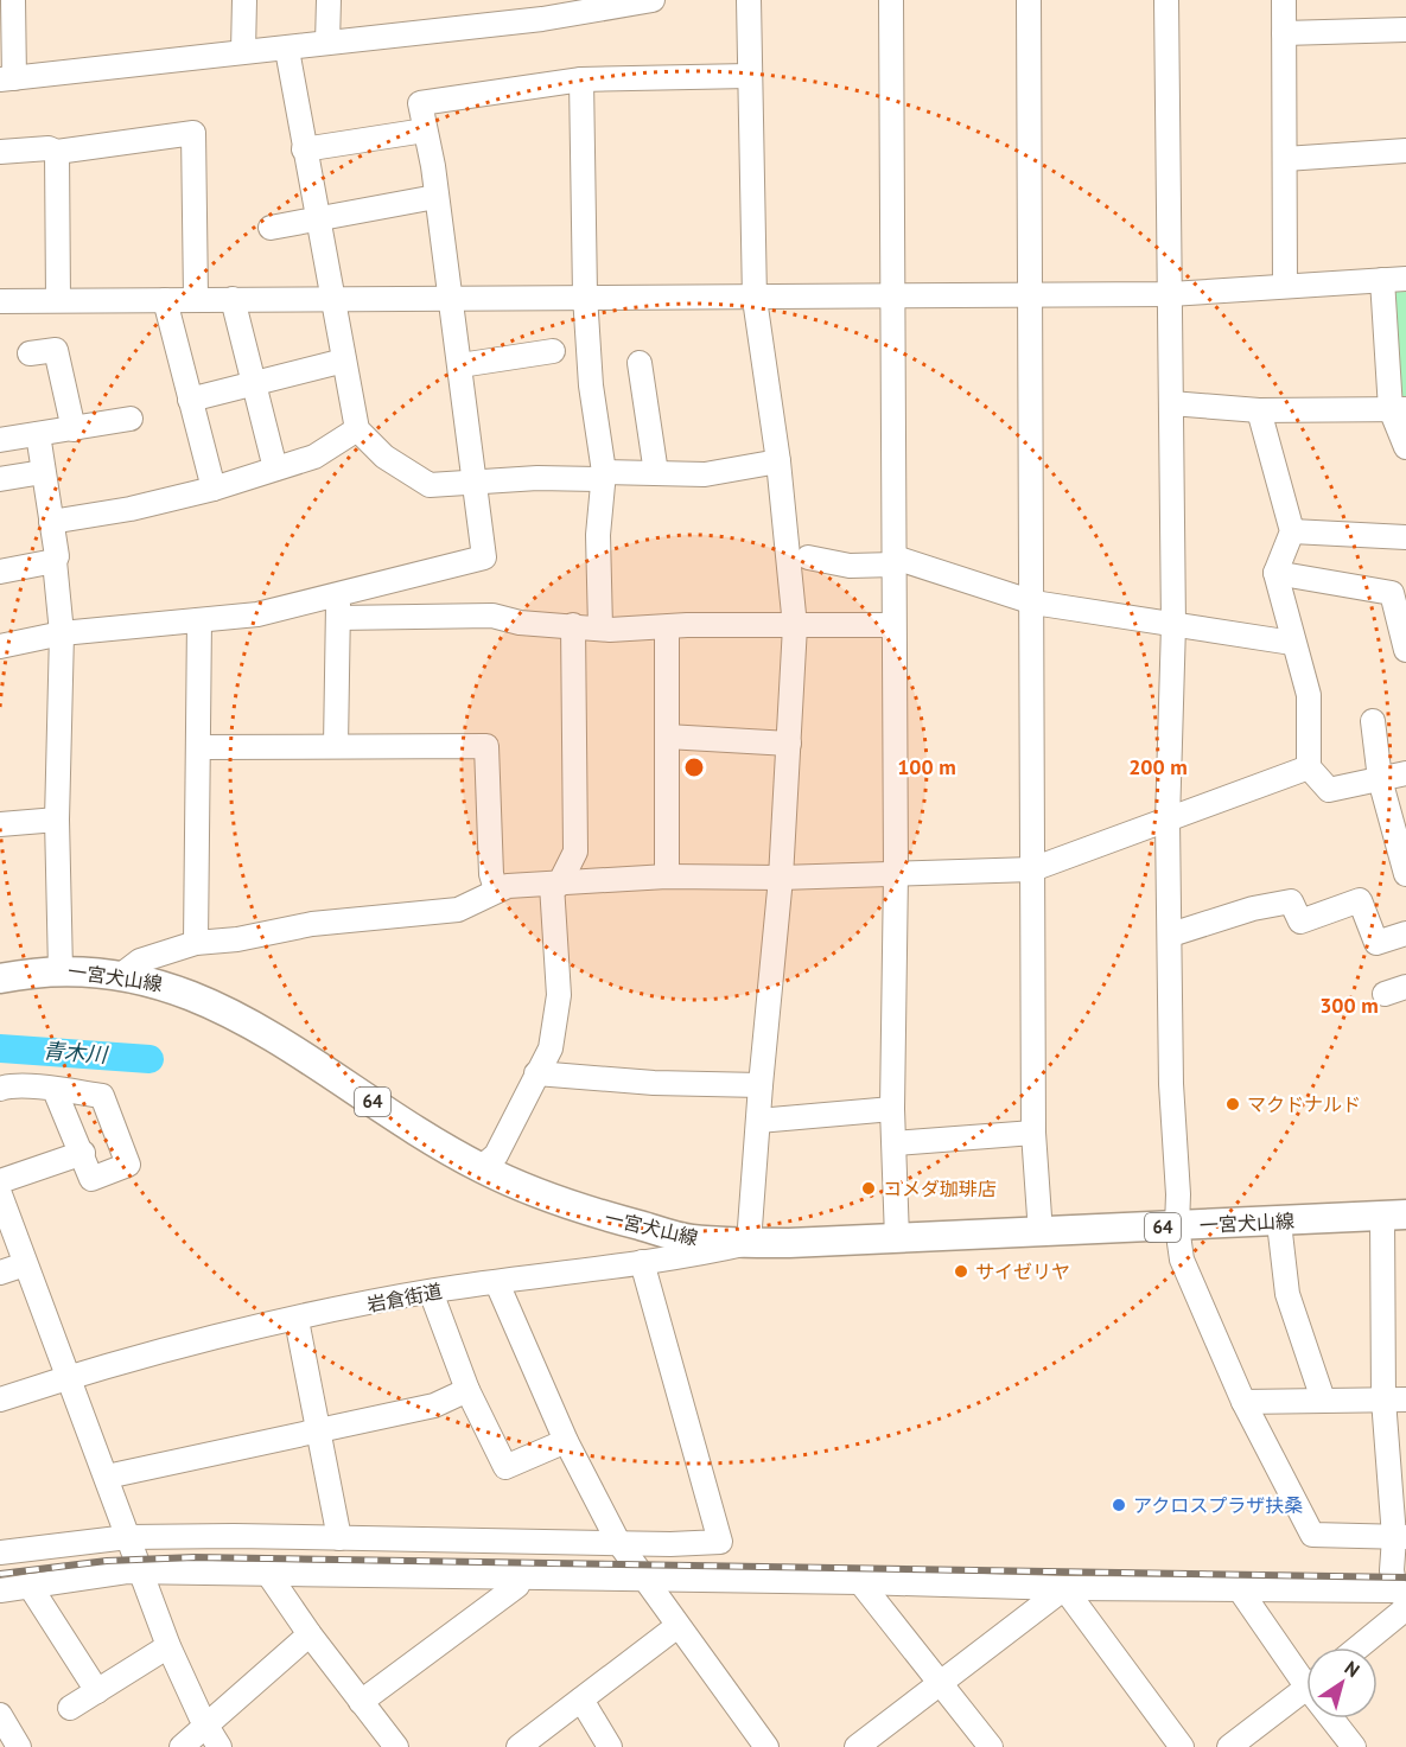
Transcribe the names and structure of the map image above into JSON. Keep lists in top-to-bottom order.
{
  "streets": {
    "main road": ["一宮犬山線", "64"],
    "street": ["岩倉街道"]
  },
  "crossings": [
    ["一宮犬山線", "岩倉街道"]
  ],
  "water": ["青木川"],
  "places": [
    "マクドナルド",
    "コメダ珈琲店",
    "サイゼリヤ",
    "アクロスプラザ扶桑"
  ],
  "north": "top right",
  "rings": ["100 m", "200 m", "300 m"]
}
